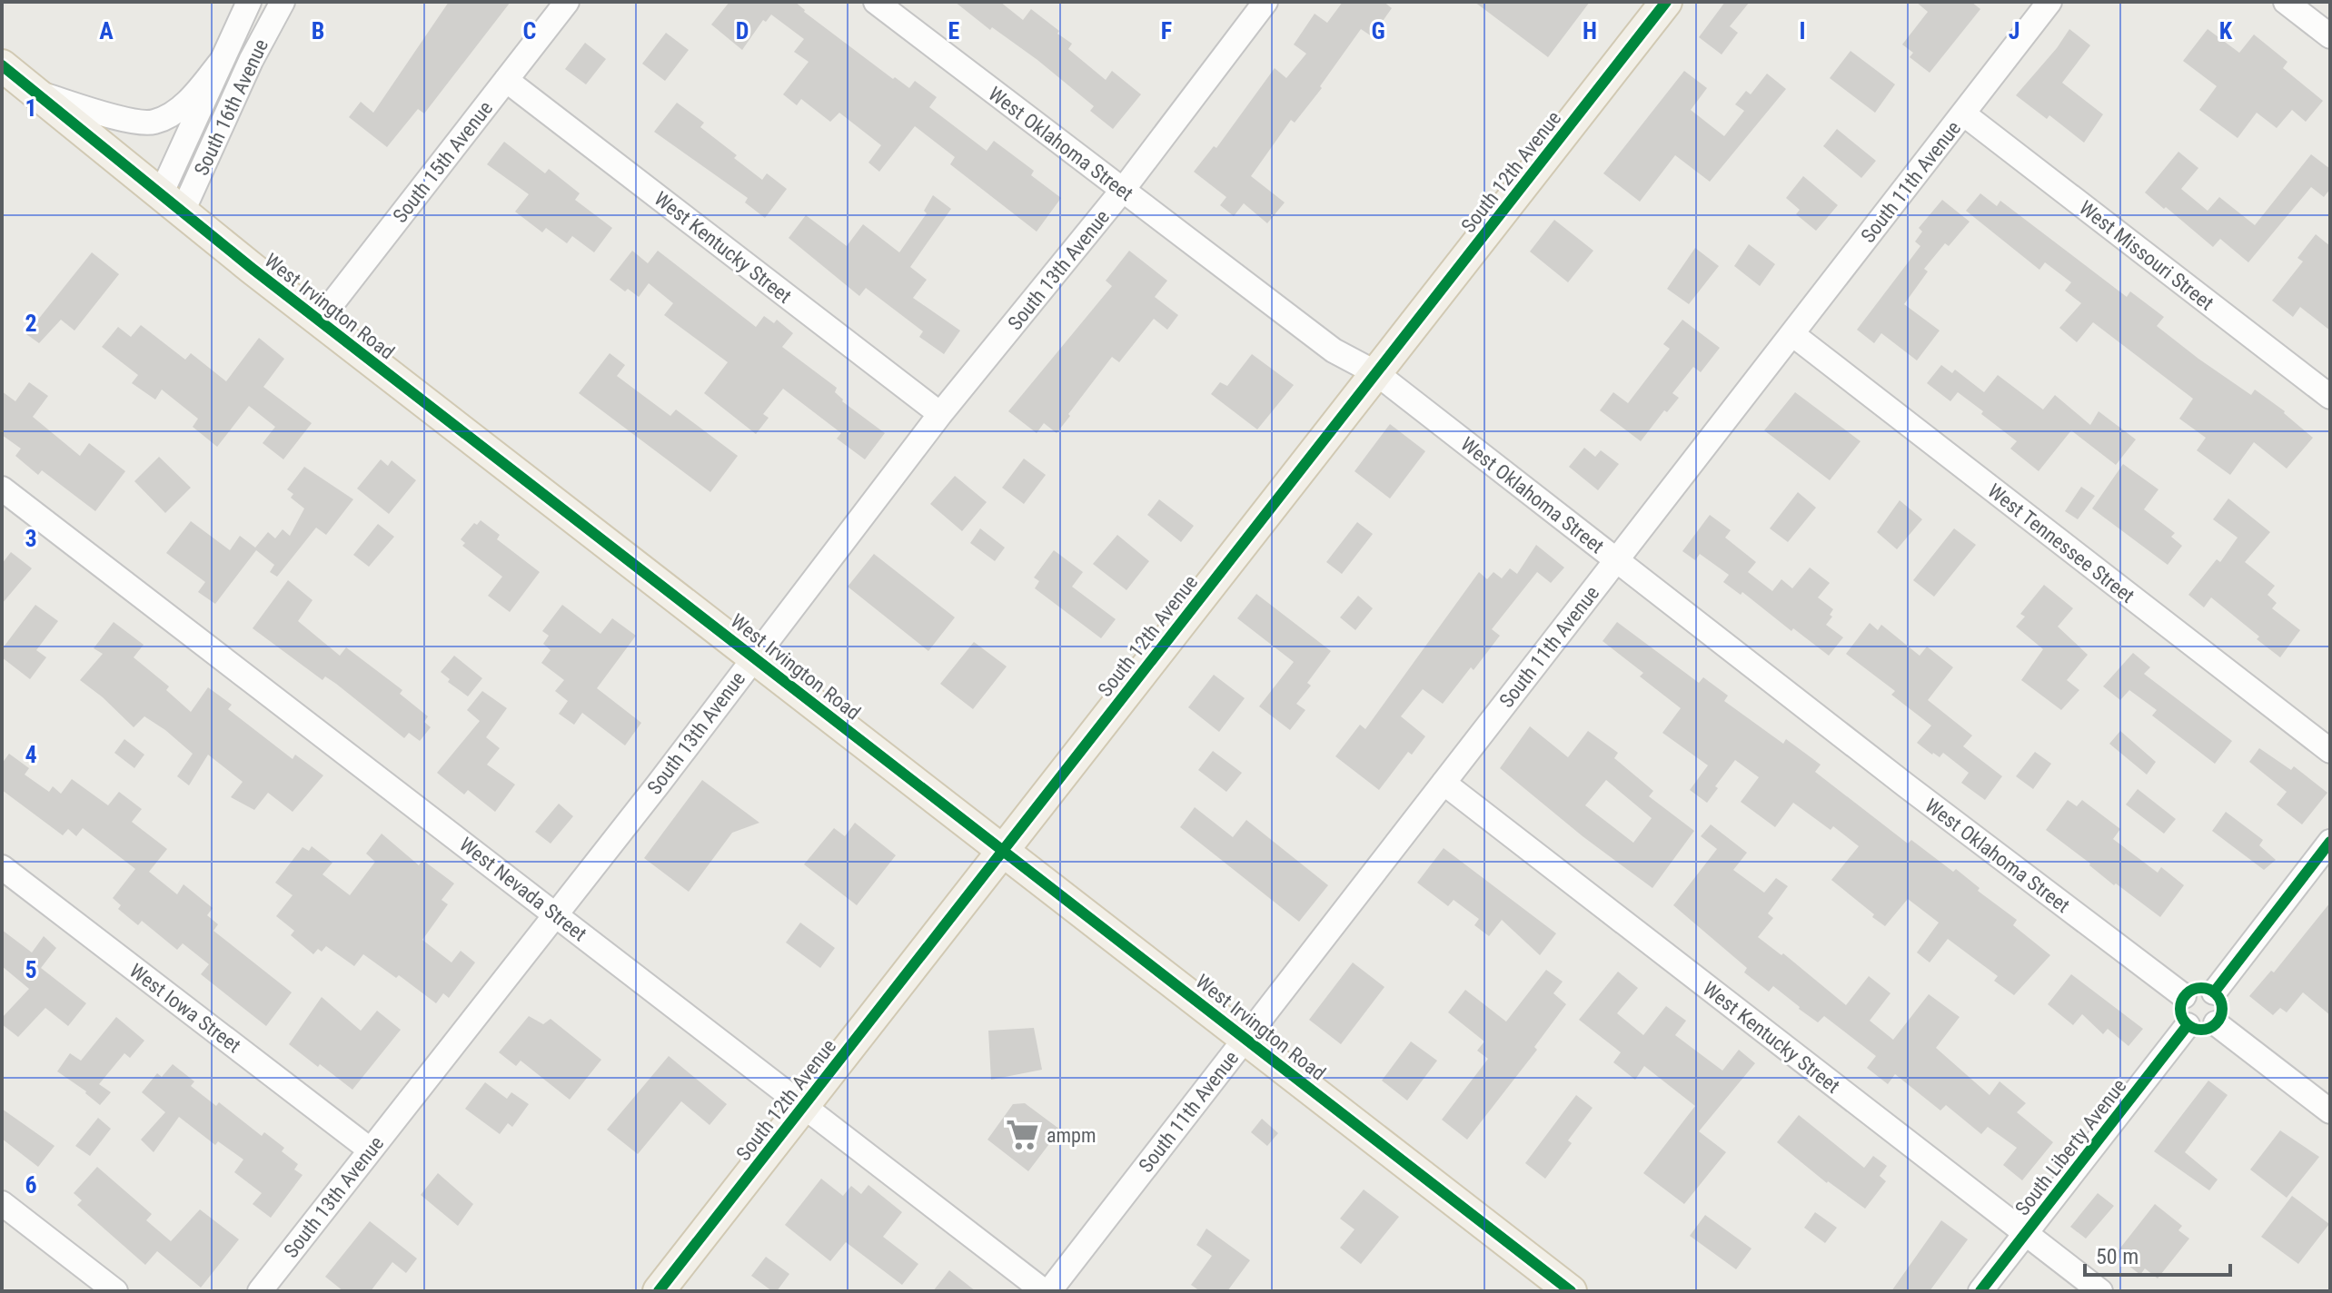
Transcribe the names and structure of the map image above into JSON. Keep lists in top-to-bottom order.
{
  "streets": {
    "main road": ["South 12th Avenue", "West Irvington Road"],
    "street": [
      "South 16th Avenue",
      "West Oklahoma Street",
      "South 15th Avenue",
      "South 11th Avenue",
      "West Kentucky Street",
      "West Missouri Street",
      "South 13th Avenue",
      "West Tennessee Street",
      "West Nevada Street",
      "West Iowa Street",
      "South Liberty Avenue"
    ]
  },
  "crossings": [
    ["South 16th Avenue", "West Irvington Road"],
    ["West Oklahoma Street", "South 12th Avenue"],
    ["West Oklahoma Street", "South 11th Avenue"],
    ["West Oklahoma Street", "South 13th Avenue"],
    ["West Oklahoma Street", "South Liberty Avenue"],
    ["South 15th Avenue", "West Kentucky Street"],
    ["South 15th Avenue", "West Irvington Road"],
    ["South 12th Avenue", "West Irvington Road"],
    ["South 12th Avenue", "West Nevada Street"],
    ["South 11th Avenue", "West Kentucky Street"],
    ["South 11th Avenue", "West Missouri Street"],
    ["South 11th Avenue", "West Irvington Road"],
    ["South 11th Avenue", "West Tennessee Street"],
    ["South 11th Avenue", "West Nevada Street"],
    ["West Kentucky Street", "South 13th Avenue"],
    ["West Kentucky Street", "South Liberty Avenue"],
    ["South 13th Avenue", "West Irvington Road"],
    ["South 13th Avenue", "West Nevada Street"],
    ["South 13th Avenue", "West Iowa Street"]
  ],
  "places": {
    "supermarket": ["ampm"]
  },
  "scale_bar": "50 m",
  "grid": {
    "columns": [
      "A",
      "B",
      "C",
      "D",
      "E",
      "F",
      "G",
      "H",
      "I",
      "J",
      "K"
    ],
    "rows": [
      "1",
      "2",
      "3",
      "4",
      "5",
      "6"
    ]
  }
}
